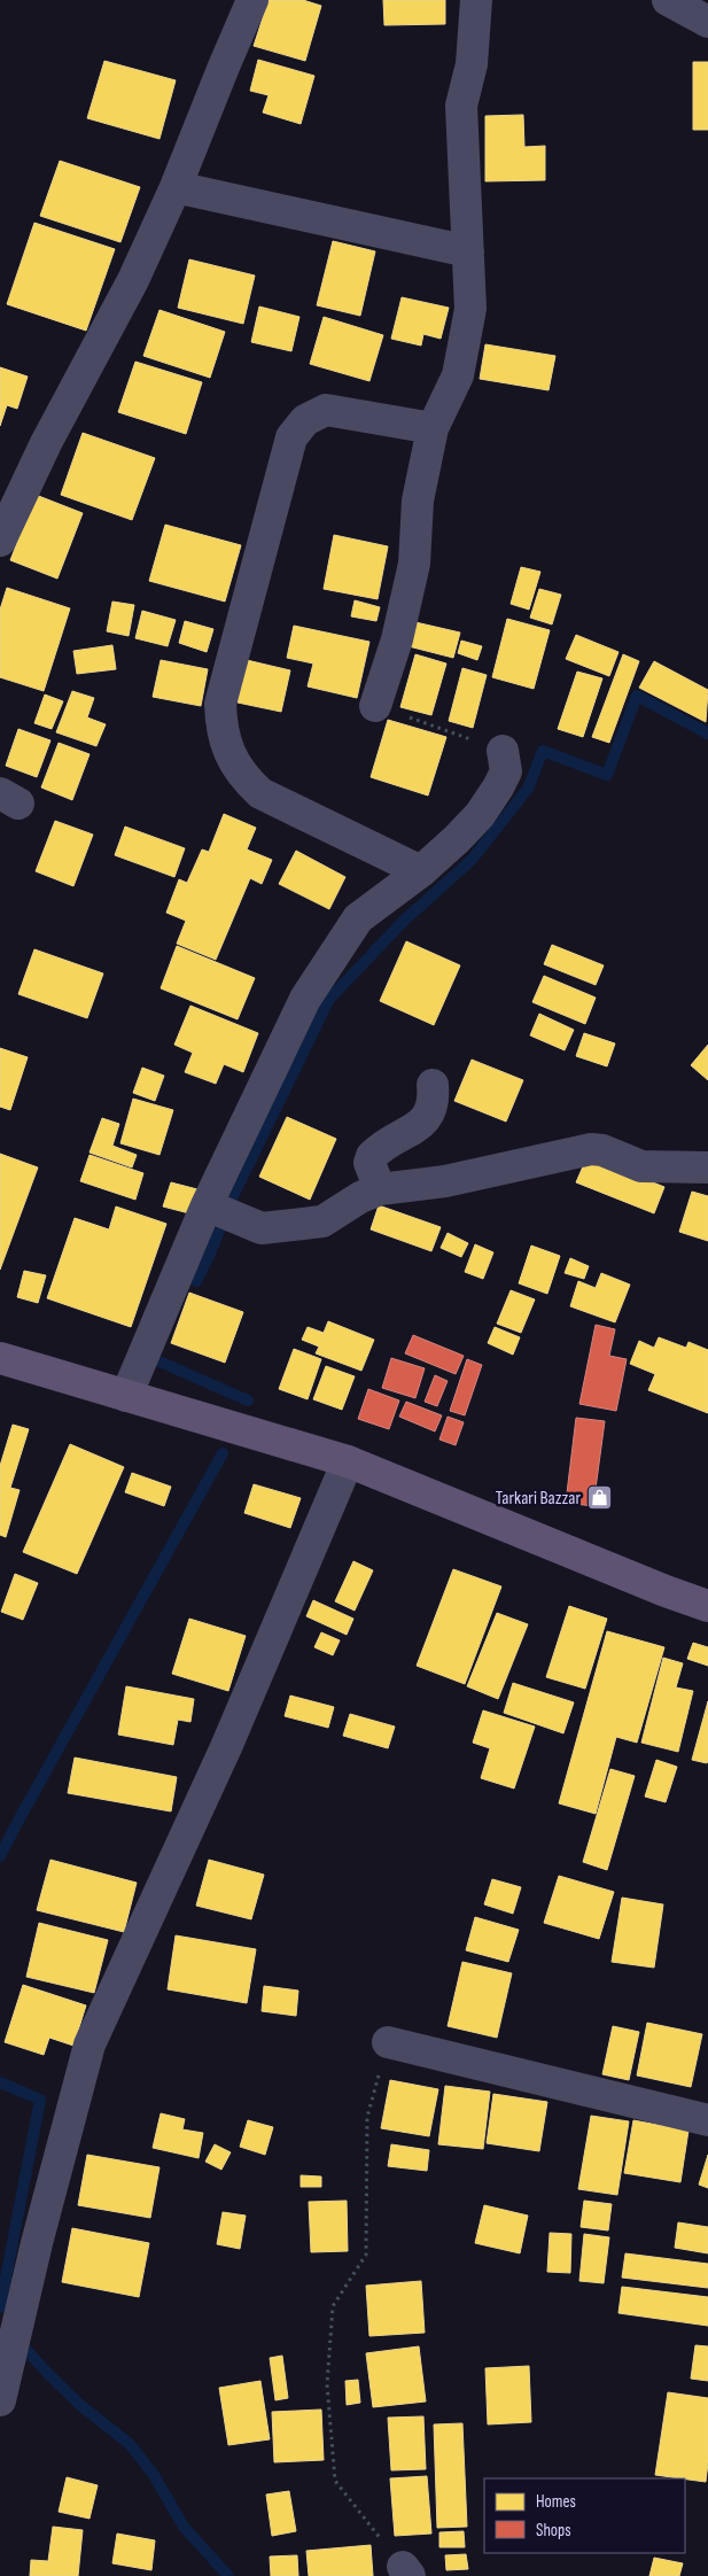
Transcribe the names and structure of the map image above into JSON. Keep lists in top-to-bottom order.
{
  "places": {
    "shop": ["Tarkari Bazzar"]
  },
  "legend": ["Homes", "Shops"]
}
